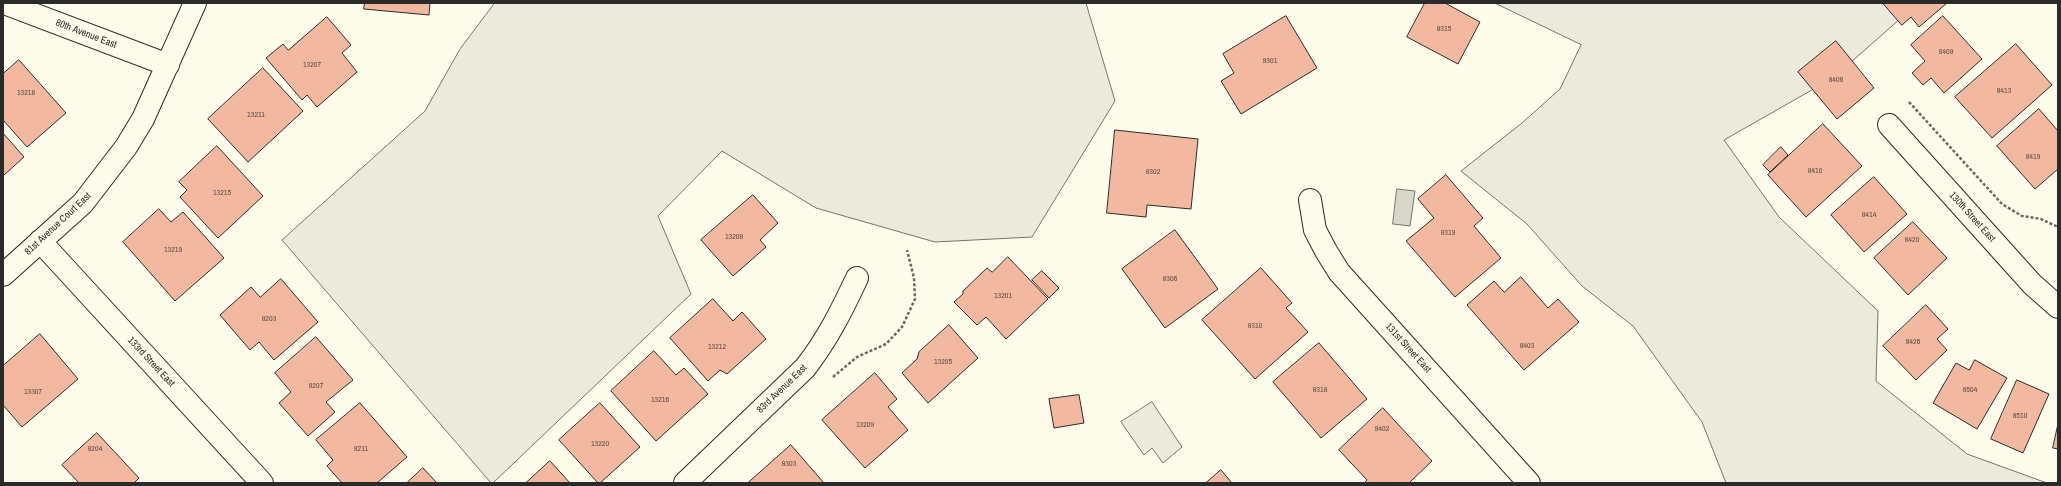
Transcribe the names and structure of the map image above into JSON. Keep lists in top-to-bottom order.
{
  "streets": {
    "street": [
      "80th Avenue East",
      "130th Street East",
      "81st Avenue Court East",
      "131st Street East",
      "133rd Street East",
      "83rd Avenue East"
    ]
  },
  "crossings": [
    ["80th Avenue East", "81st Avenue Court East"],
    ["81st Avenue Court East", "133rd Street East"]
  ],
  "house_numbers": [
    "8315",
    "8409",
    "8301",
    "13207",
    "8406",
    "8413",
    "13218",
    "13211",
    "8419",
    "8410",
    "8302",
    "13215",
    "8414",
    "8319",
    "13208",
    "8420",
    "13219",
    "8306",
    "13201",
    "8203",
    "8310",
    "8426",
    "8403",
    "13212",
    "13205",
    "8207",
    "8318",
    "8504",
    "13307",
    "13216",
    "8510",
    "13209",
    "8402",
    "13220",
    "8204",
    "8211",
    "8303"
  ]
}
